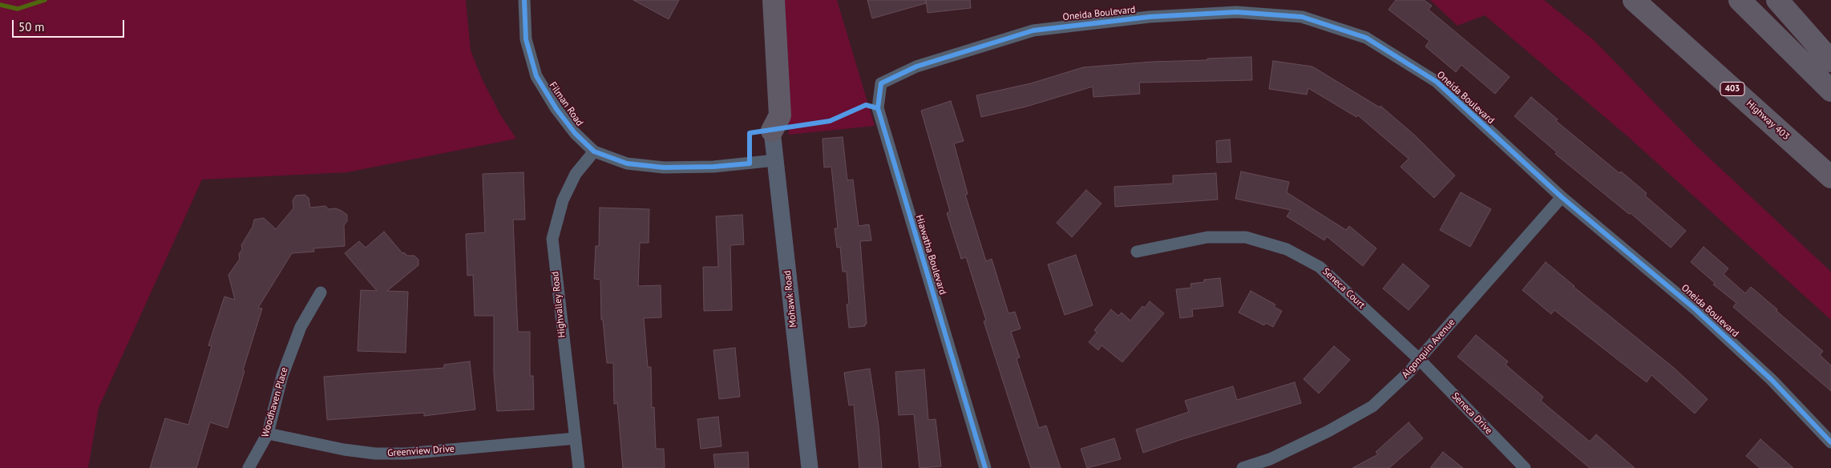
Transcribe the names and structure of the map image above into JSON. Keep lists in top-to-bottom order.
{
  "streets": {
    "highway": ["403", "Highway 403"],
    "main road": ["Mohawk Road"],
    "street": [
      "Oneida Boulevard",
      "Filman Road",
      "Hiawatha Boulevard",
      "Seneca Court",
      "Highvalley Road",
      "Algonquin Avenue",
      "Woodhaven Place",
      "Seneca Drive",
      "Greenview Drive"
    ]
  },
  "crossings": [
    ["Oneida Boulevard", "Hiawatha Boulevard"],
    ["Oneida Boulevard", "Algonquin Avenue"],
    ["Filman Road", "Mohawk Road"],
    ["Filman Road", "Highvalley Road"],
    ["Seneca Court", "Algonquin Avenue"],
    ["Seneca Court", "Seneca Drive"],
    ["Highvalley Road", "Greenview Drive"],
    ["Algonquin Avenue", "Seneca Drive"],
    ["Woodhaven Place", "Greenview Drive"]
  ],
  "scale_bar": "50 m"
}
